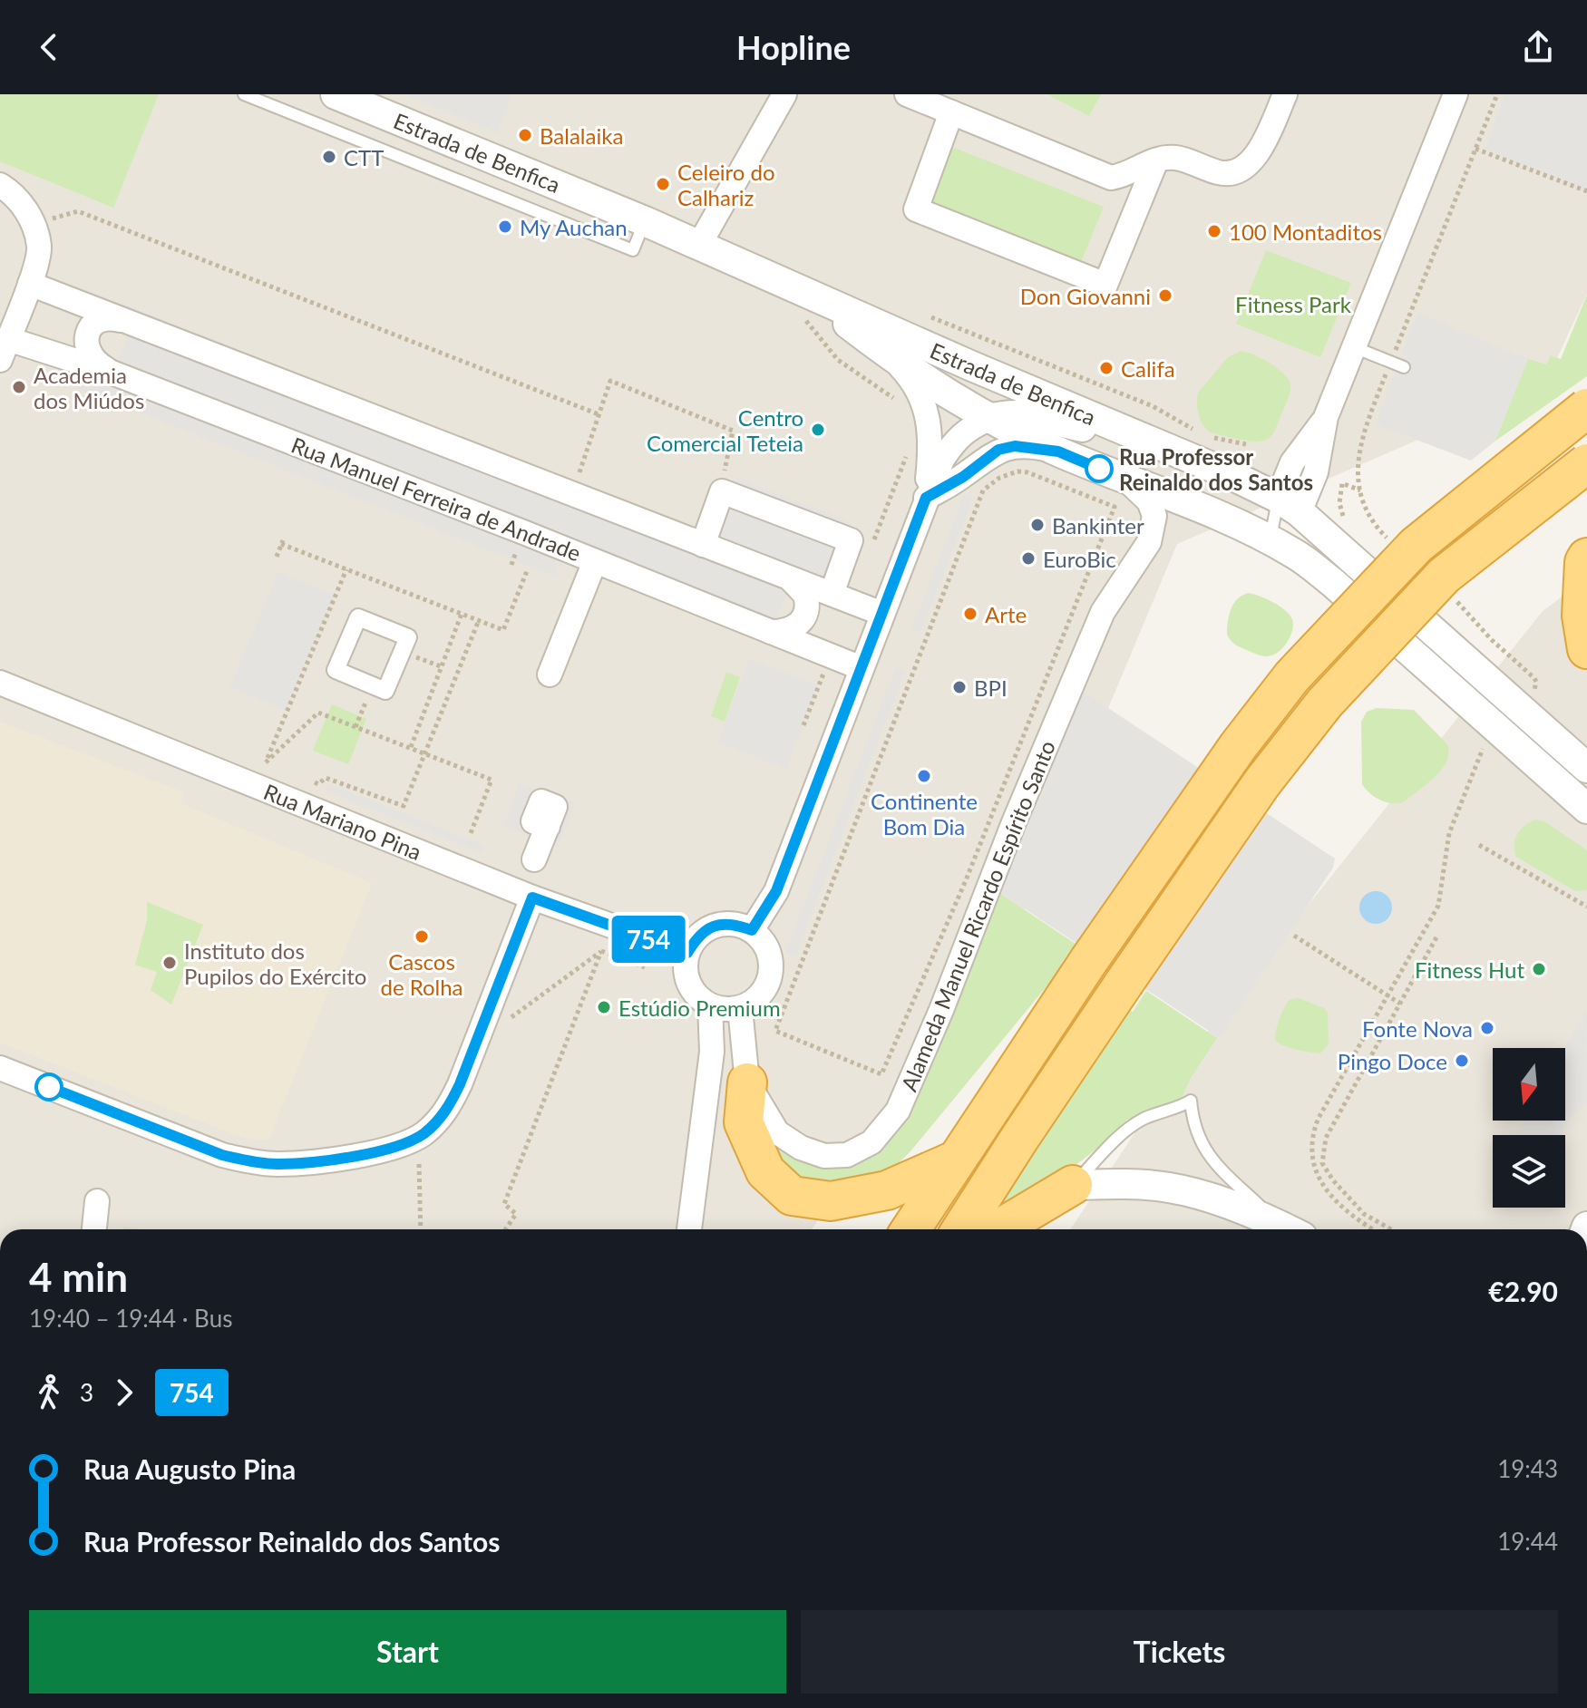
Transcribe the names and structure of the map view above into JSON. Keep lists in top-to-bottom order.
{
  "streets": {
    "street": [
      "Estrada de Benfica",
      "Rua Manuel Ferreira de Andrade",
      "Rua Mariano Pina",
      "Alameda Manuel Ricardo Espírito Santo"
    ]
  },
  "crossings": [
    ["Estrada de Benfica", "Alameda Manuel Ricardo Espírito Santo"],
    ["Rua Mariano Pina", "Alameda Manuel Ricardo Espírito Santo"]
  ],
  "parks": ["Fitness Park"],
  "places": [
    "Balalaika",
    "CTT",
    "Celeiro do Calhariz",
    "My Auchan",
    "100 Montaditos",
    "Don Giovanni",
    "Califa",
    "Academia dos Miúdos",
    "Centro Comercial Teteia",
    "Rua Professor Reinaldo dos Santos",
    "Bankinter",
    "EuroBic",
    "Arte",
    "BPI",
    "Continente Bom Dia",
    "Cascos de Rolha",
    "Instituto dos Pupilos do Exército",
    "Fitness Hut",
    "Estúdio Premium",
    "Fonte Nova",
    "Pingo Doce"
  ],
  "lines": ["bus line 754"],
  "north": "bottom",
  "page": {
    "header": "Hopline",
    "on_map": "754",
    "heading": ["4 min", "19:40 – 19:44 · Bus", "€2.90"],
    "legs": ["3", "754"],
    "list": [
      {
        "name": "Rua Augusto Pina",
        "value": "19:43"
      },
      {
        "name": "Rua Professor Reinaldo dos Santos",
        "value": "19:44"
      }
    ],
    "buttons": ["Start", "Tickets"]
  }
}
